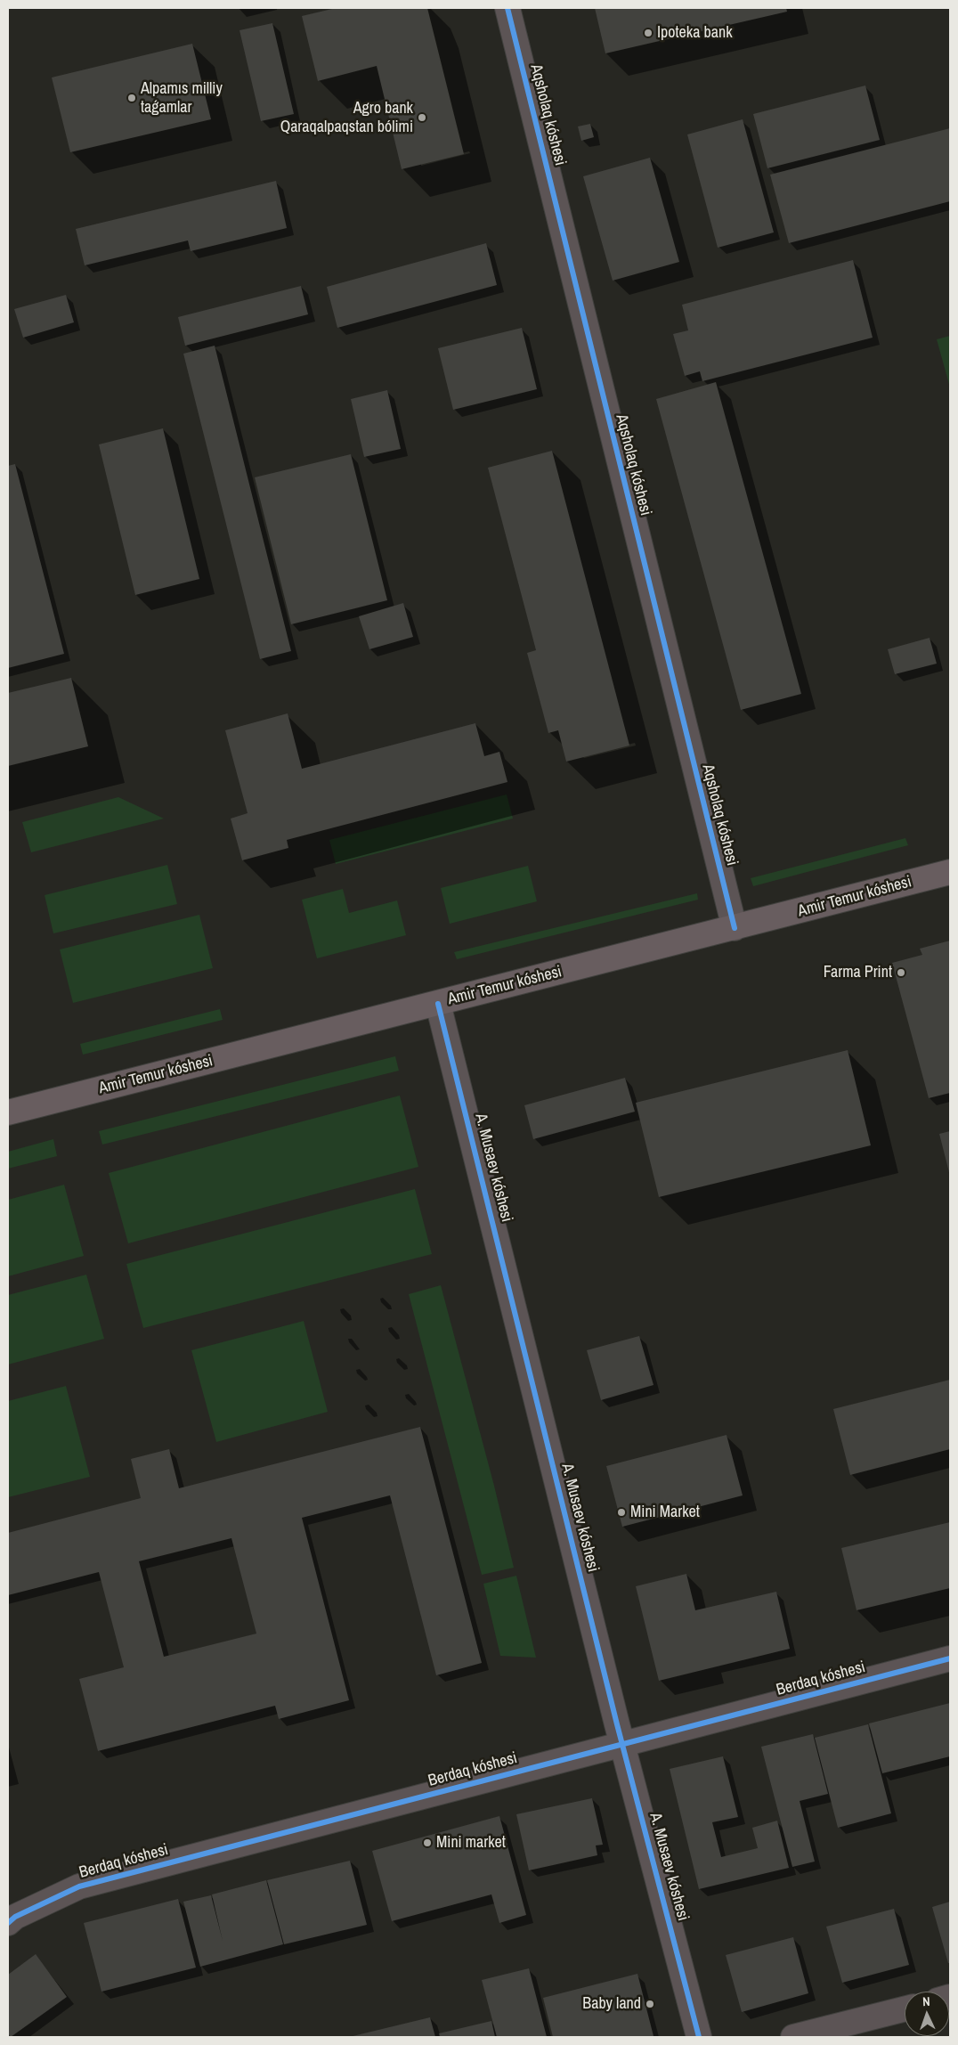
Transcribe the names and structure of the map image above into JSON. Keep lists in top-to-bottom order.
{
  "streets": {
    "main road": ["Amir Temur kóshesi"],
    "street": ["Aqsholaq kóshesi", "A. Musaev kóshesi", "Berdaq kóshesi"]
  },
  "crossings": [
    ["Aqsholaq kóshesi", "Amir Temur kóshesi"],
    ["Amir Temur kóshesi", "A. Musaev kóshesi"],
    ["A. Musaev kóshesi", "Berdaq kóshesi"]
  ],
  "places": [
    "Ipoteka bank",
    "Alpamıs milliy taǵamlar",
    "Agro bank Qaraqalpaqstan bólimi",
    "Farma Print",
    "Mini Market",
    "Mini market",
    "Baby land"
  ],
  "north": "top"
}
